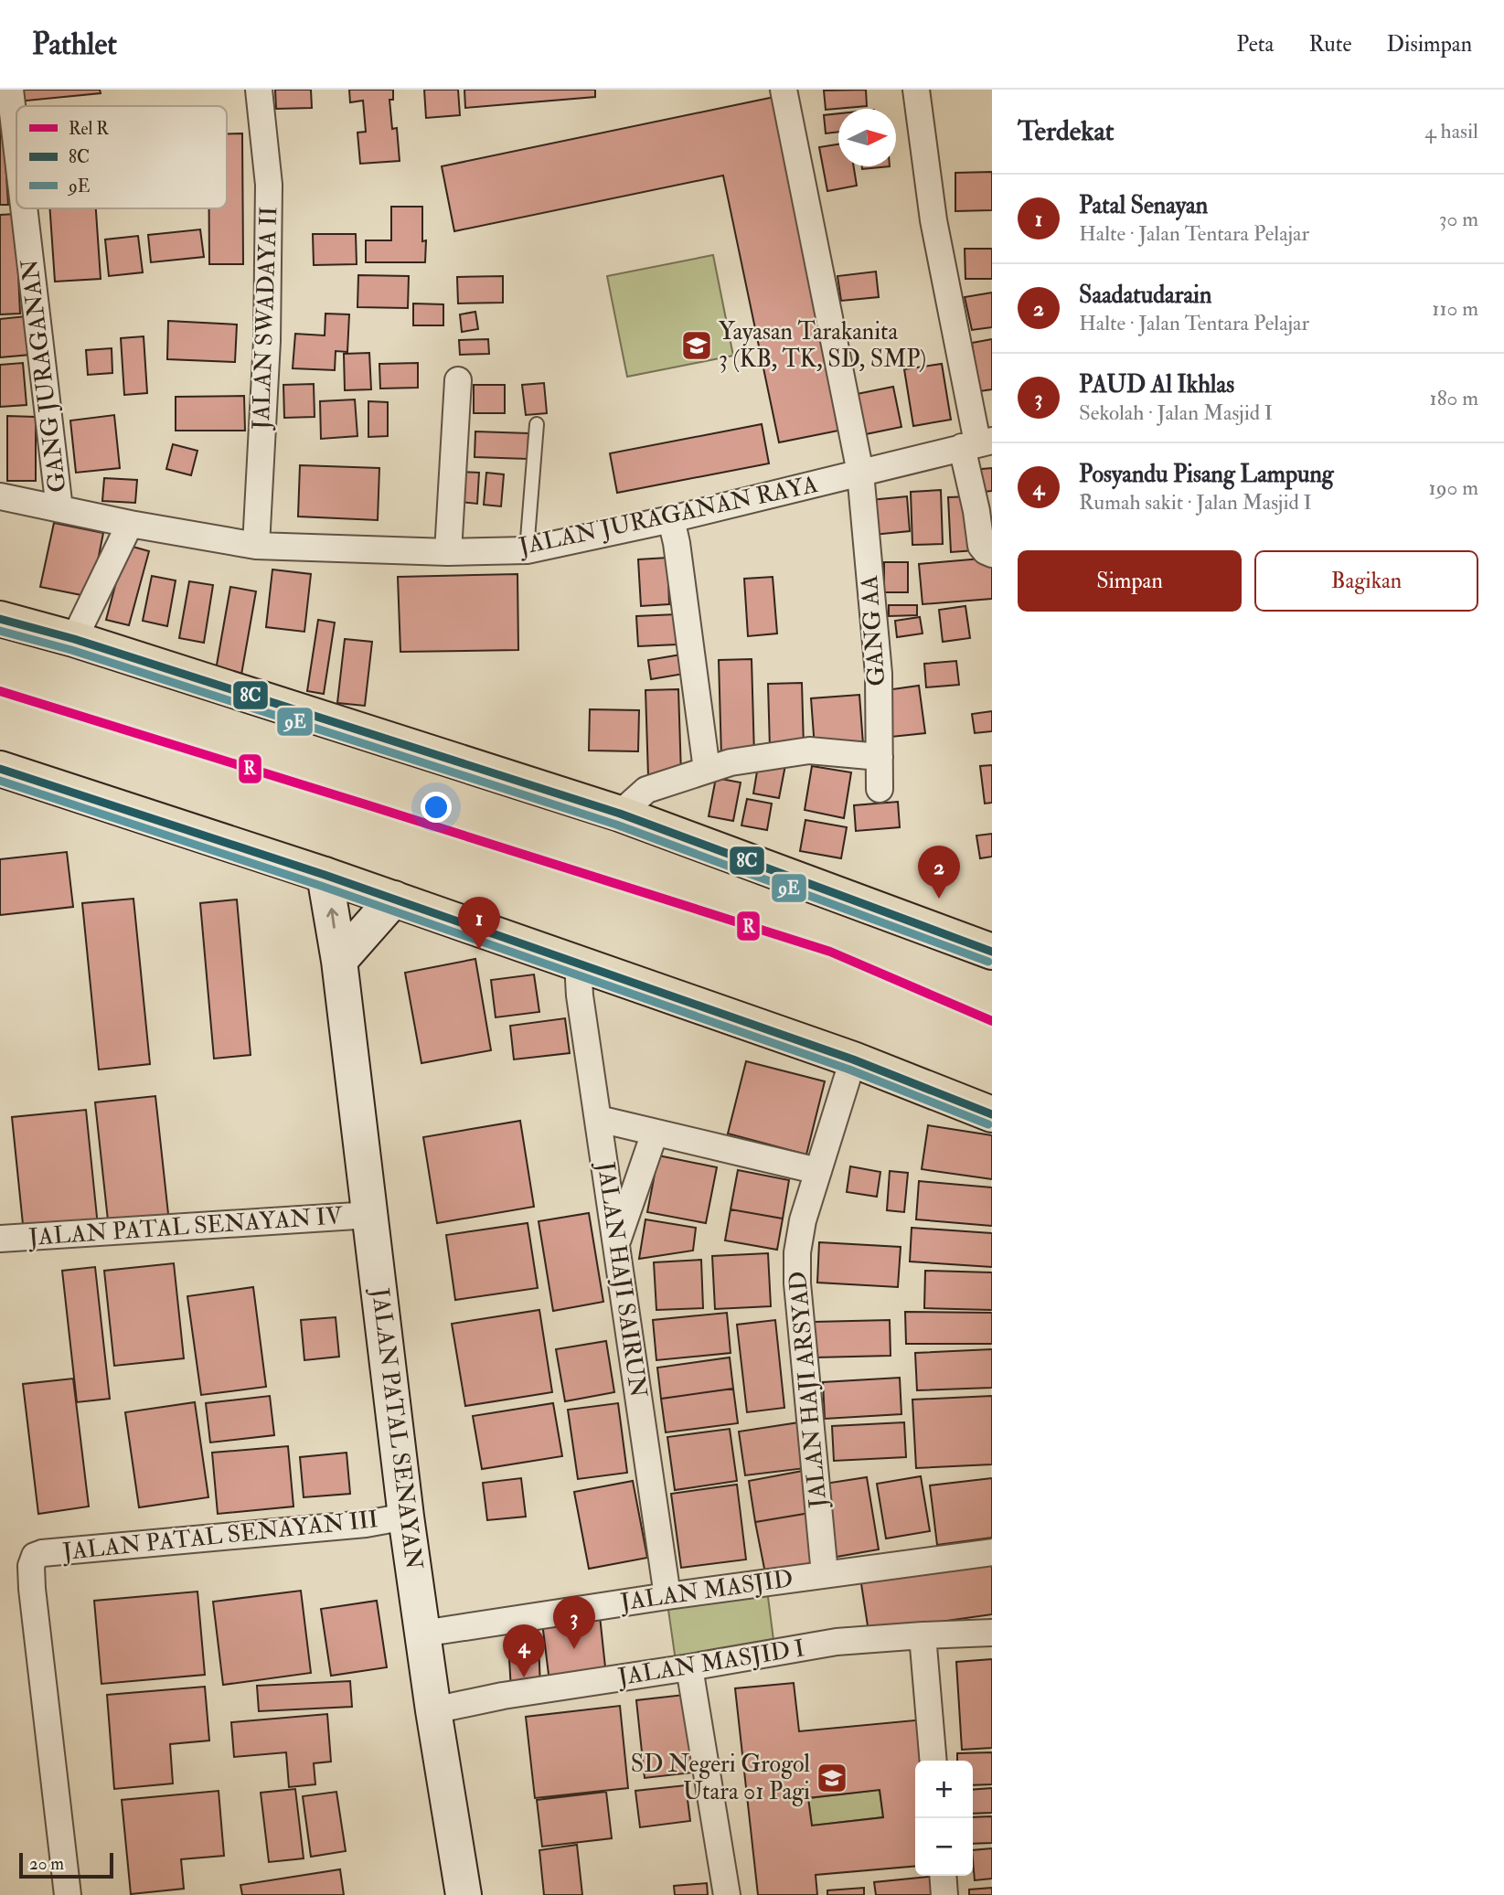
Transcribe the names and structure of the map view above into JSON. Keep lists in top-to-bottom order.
{
  "streets": {
    "street": [
      "JALAN SWADAYA II",
      "GANG JURAGANAN",
      "JALAN JURAGANAN RAYA",
      "GANG AA",
      "JALAN PATAL SENAYAN IV",
      "JALAN HAJI SAIRUN",
      "JALAN HAJI ARSYAD",
      "JALAN PATAL SENAYAN",
      "JALAN PATAL SENAYAN III",
      "JALAN MASJID",
      "JALAN MASJID I"
    ]
  },
  "crossings": [
    ["JALAN SWADAYA II", "JALAN JURAGANAN RAYA"],
    ["GANG JURAGANAN", "JALAN JURAGANAN RAYA"],
    ["JALAN JURAGANAN RAYA", "GANG AA"],
    ["JALAN PATAL SENAYAN IV", "JALAN PATAL SENAYAN"],
    ["JALAN HAJI SAIRUN", "JALAN MASJID"],
    ["JALAN HAJI ARSYAD", "JALAN MASJID"],
    ["JALAN PATAL SENAYAN", "JALAN PATAL SENAYAN III"],
    ["JALAN PATAL SENAYAN", "JALAN MASJID"],
    ["JALAN PATAL SENAYAN", "JALAN MASJID I"]
  ],
  "places": {
    "school or university": ["Yayasan Tarakanita 3 (KB, TK, SD, SMP)", "SD Negeri Grogol Utara 01 Pagi"]
  },
  "lines": ["transit line 8C", "transit line 9E", "rail line R"],
  "legend": ["Rel R", "8C", "9E"],
  "scale_bar": "20 m",
  "north": "right",
  "page": {
    "header": "Pathlet",
    "nav": ["Peta", "Rute", "Disimpan"],
    "heading": ["Terdekat", "4 hasil"],
    "list": [
      {
        "mark": "1",
        "name": "Patal Senayan",
        "note": "Halte · Jalan Tentara Pelajar",
        "value": "30 m"
      },
      {
        "mark": "2",
        "name": "Saadatudarain",
        "note": "Halte · Jalan Tentara Pelajar",
        "value": "110 m"
      },
      {
        "mark": "3",
        "name": "PAUD Al Ikhlas",
        "note": "Sekolah · Jalan Masjid I",
        "value": "180 m"
      },
      {
        "mark": "4",
        "name": "Posyandu Pisang Lampung",
        "note": "Rumah sakit · Jalan Masjid I",
        "value": "190 m"
      }
    ],
    "buttons": ["Simpan", "Bagikan"],
    "pins": [
      "2",
      "1",
      "3",
      "4"
    ],
    "map_buttons": ["+", "−"],
    "scale": "20 m"
  }
}
